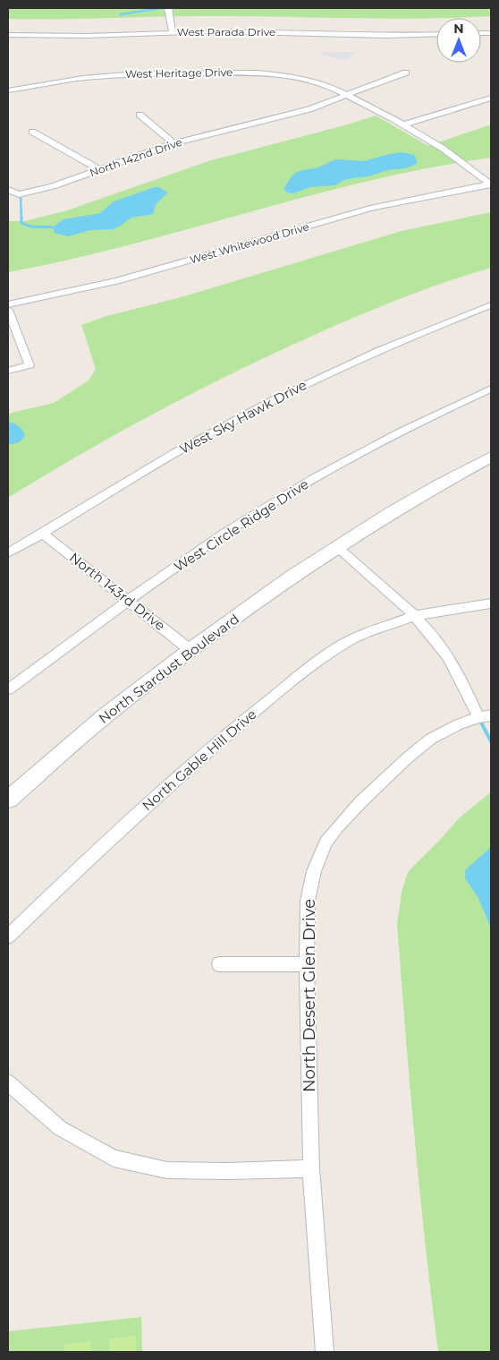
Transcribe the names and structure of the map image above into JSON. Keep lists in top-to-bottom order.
{
  "streets": {
    "street": [
      "West Parada Drive",
      "West Heritage Drive",
      "North 142nd Drive",
      "West Whitewood Drive",
      "West Sky Hawk Drive",
      "West Circle Ridge Drive",
      "North 143rd Drive",
      "North Stardust Boulevard",
      "North Gable Hill Drive",
      "North Desert Glen Drive"
    ]
  },
  "crossings": [
    ["West Heritage Drive", "North 142nd Drive"],
    ["West Heritage Drive", "West Whitewood Drive"],
    ["West Sky Hawk Drive", "North 143rd Drive"],
    ["West Circle Ridge Drive", "North 143rd Drive"],
    ["North 143rd Drive", "North Stardust Boulevard"]
  ],
  "north": "top"
}
